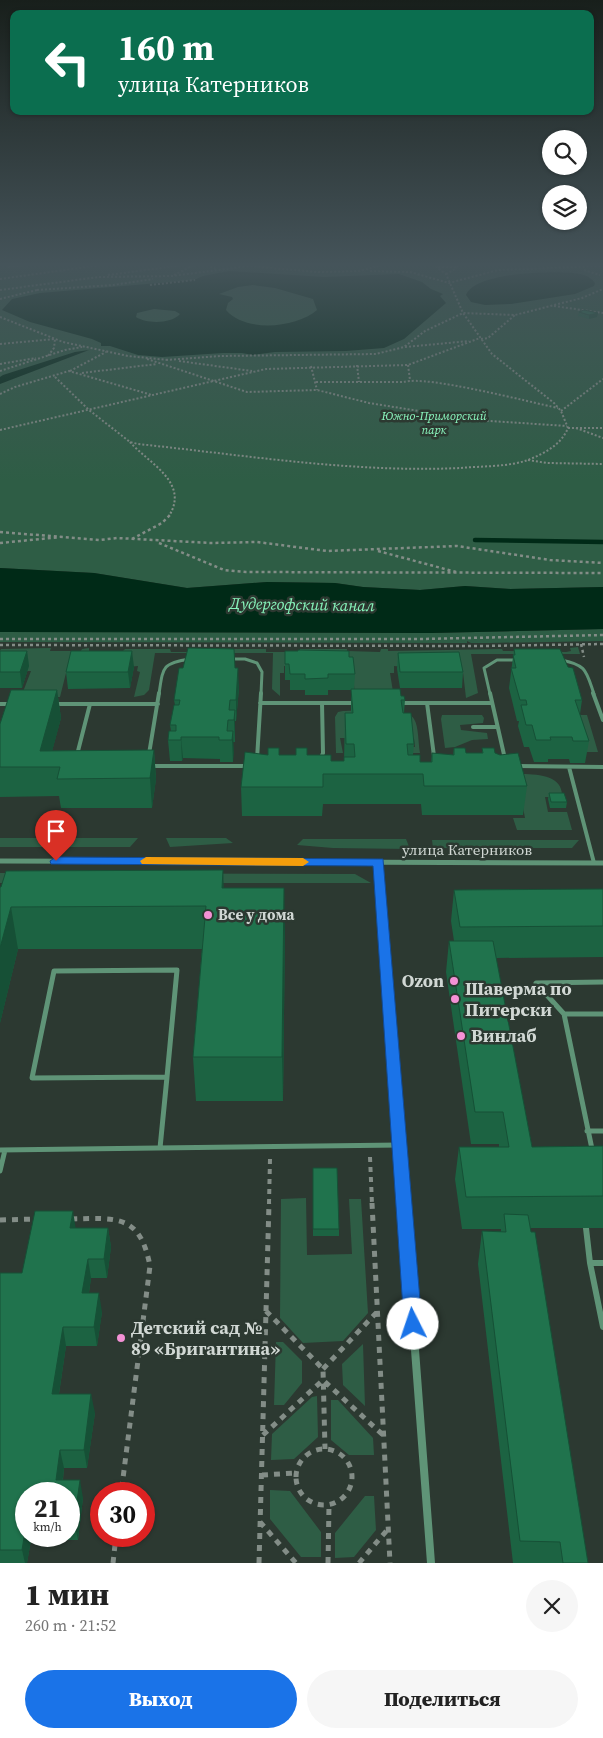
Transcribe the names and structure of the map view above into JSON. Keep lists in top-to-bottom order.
{
  "streets": {
    "street": ["улица Катерников"]
  },
  "water": ["Дудергофский канал"],
  "parks": ["Южно-Приморский парк"],
  "places": [
    "Все у дома",
    "Ozon",
    "Шаверма по Питерски",
    "Винлаб",
    "Детский сад № 89 «Бригантина»"
  ],
  "page": {
    "turn": ["160 m", "улица Катерников"],
    "speed": "21 km/h",
    "limit": "30",
    "heading": ["1 мин", "260 m · 21:52"],
    "buttons": ["Выход", "Поделиться"]
  }
}
